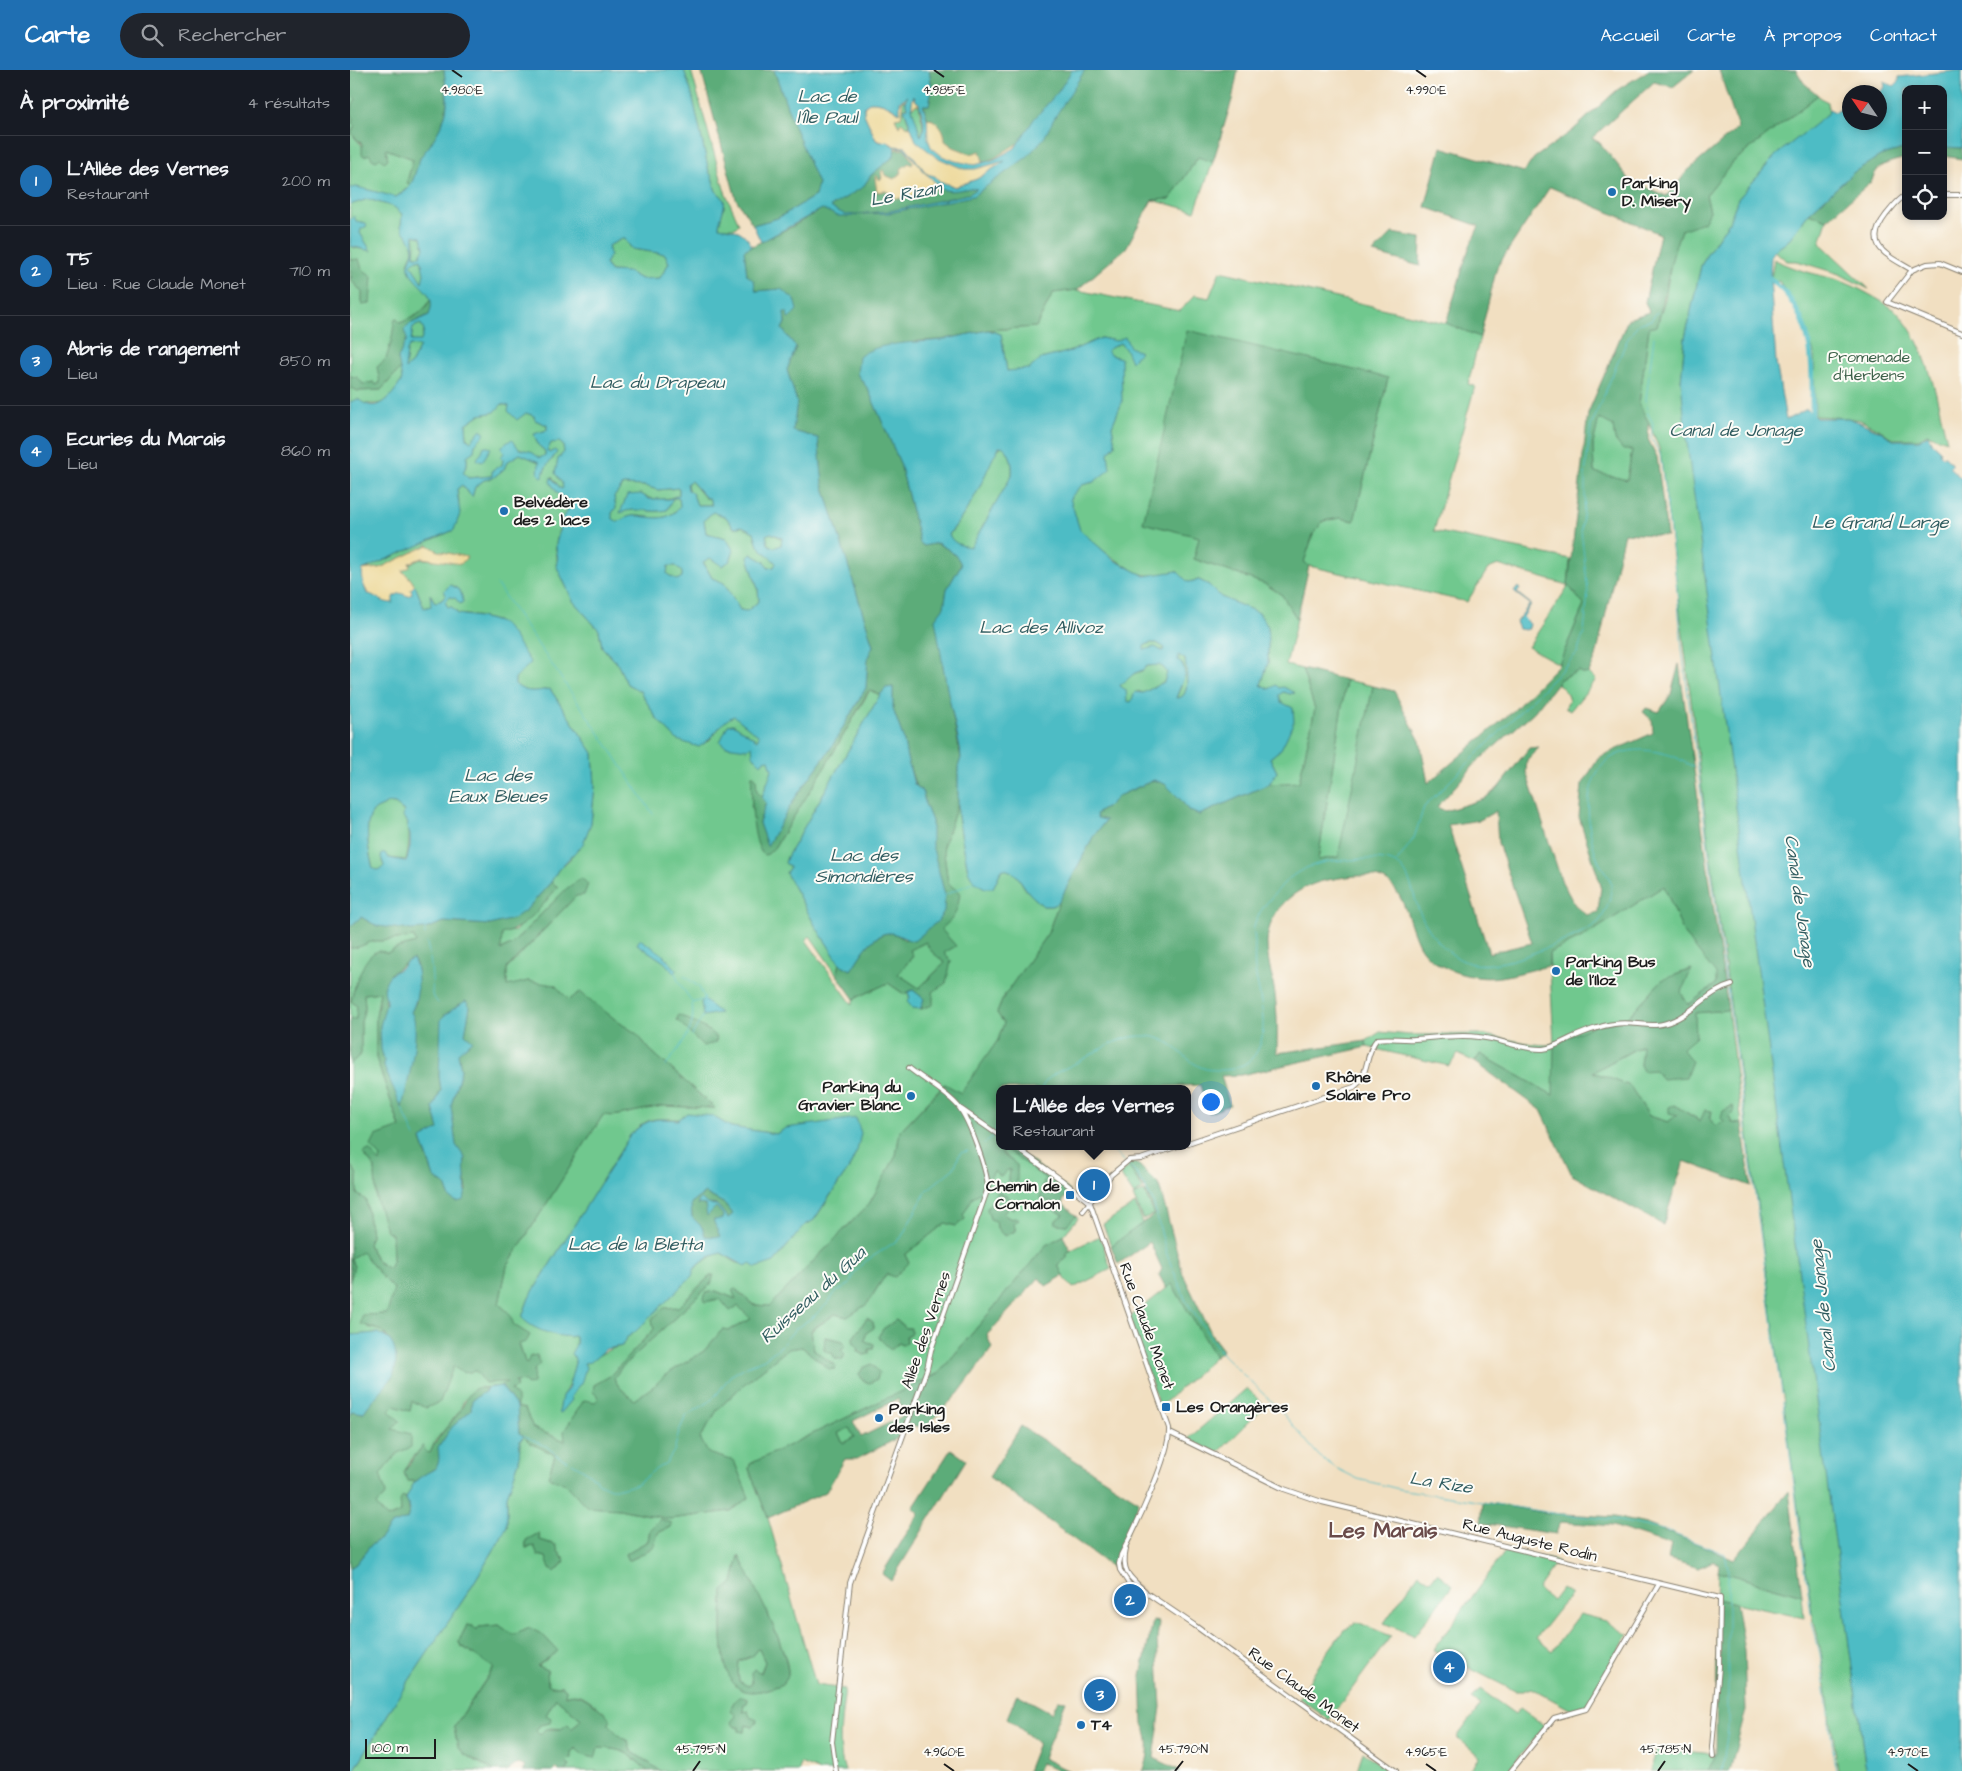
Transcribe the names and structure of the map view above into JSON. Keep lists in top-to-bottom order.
{
  "streets": {
    "street": ["Rue Claude Monet", "Allée des Vernes", "Rue Auguste Rodin"]
  },
  "crossings": [
    ["Rue Claude Monet", "Rue Auguste Rodin"]
  ],
  "districts": ["Les Marais"],
  "water": [
    "Lac de l'Île Paul",
    "Le Rizan",
    "Lac du Drapeau",
    "Canal de Jonage",
    "Le Grand Large",
    "Lac des Allivoz",
    "Lac des Eaux Bleues",
    "Lac des Simondières",
    "Lac de la Bletta",
    "Ruisseau du Gua",
    "La Rize"
  ],
  "parks": ["Promenade d'Herbens"],
  "places": {
    "other": [
      "Parking D. Misery",
      "Belvédère des 2 lacs",
      "Parking Bus de l'Iloz",
      "Rhône Solaire Pro",
      "Parking du Gravier Blanc",
      "Parking des Isles",
      "T4"
    ],
    "transit": ["Chemin de Cornalon", "Les Orangères"]
  },
  "scale_bar": "100 m",
  "north": "top left",
  "page": {
    "header": "Carte",
    "search": "Rechercher",
    "nav": [
      "Accueil",
      "Carte",
      "À propos",
      "Contact"
    ],
    "heading": ["À proximité", "4 résultats"],
    "map_buttons": ["+", "−"],
    "list": [
      {
        "mark": "1",
        "name": "L'Allée des Vernes",
        "note": "Restaurant",
        "value": "200 m"
      },
      {
        "mark": "2",
        "name": "T5",
        "note": "Lieu · Rue Claude Monet",
        "value": "710 m"
      },
      {
        "mark": "3",
        "name": "Abris de rangement",
        "note": "Lieu",
        "value": "850 m"
      },
      {
        "mark": "4",
        "name": "Ecuries du Marais",
        "note": "Lieu",
        "value": "860 m"
      }
    ],
    "popup": ["L'Allée des Vernes", "Restaurant"],
    "pins": [
      "1",
      "2",
      "4",
      "3"
    ],
    "scale": "100 m"
  },
  "coordinates": [
    "4.980°E",
    "4.985°E",
    "4.990°E",
    "45.795°N",
    "45.790°N",
    "45.785°N",
    "4.960°E",
    "4.965°E",
    "4.970°E"
  ]
}
